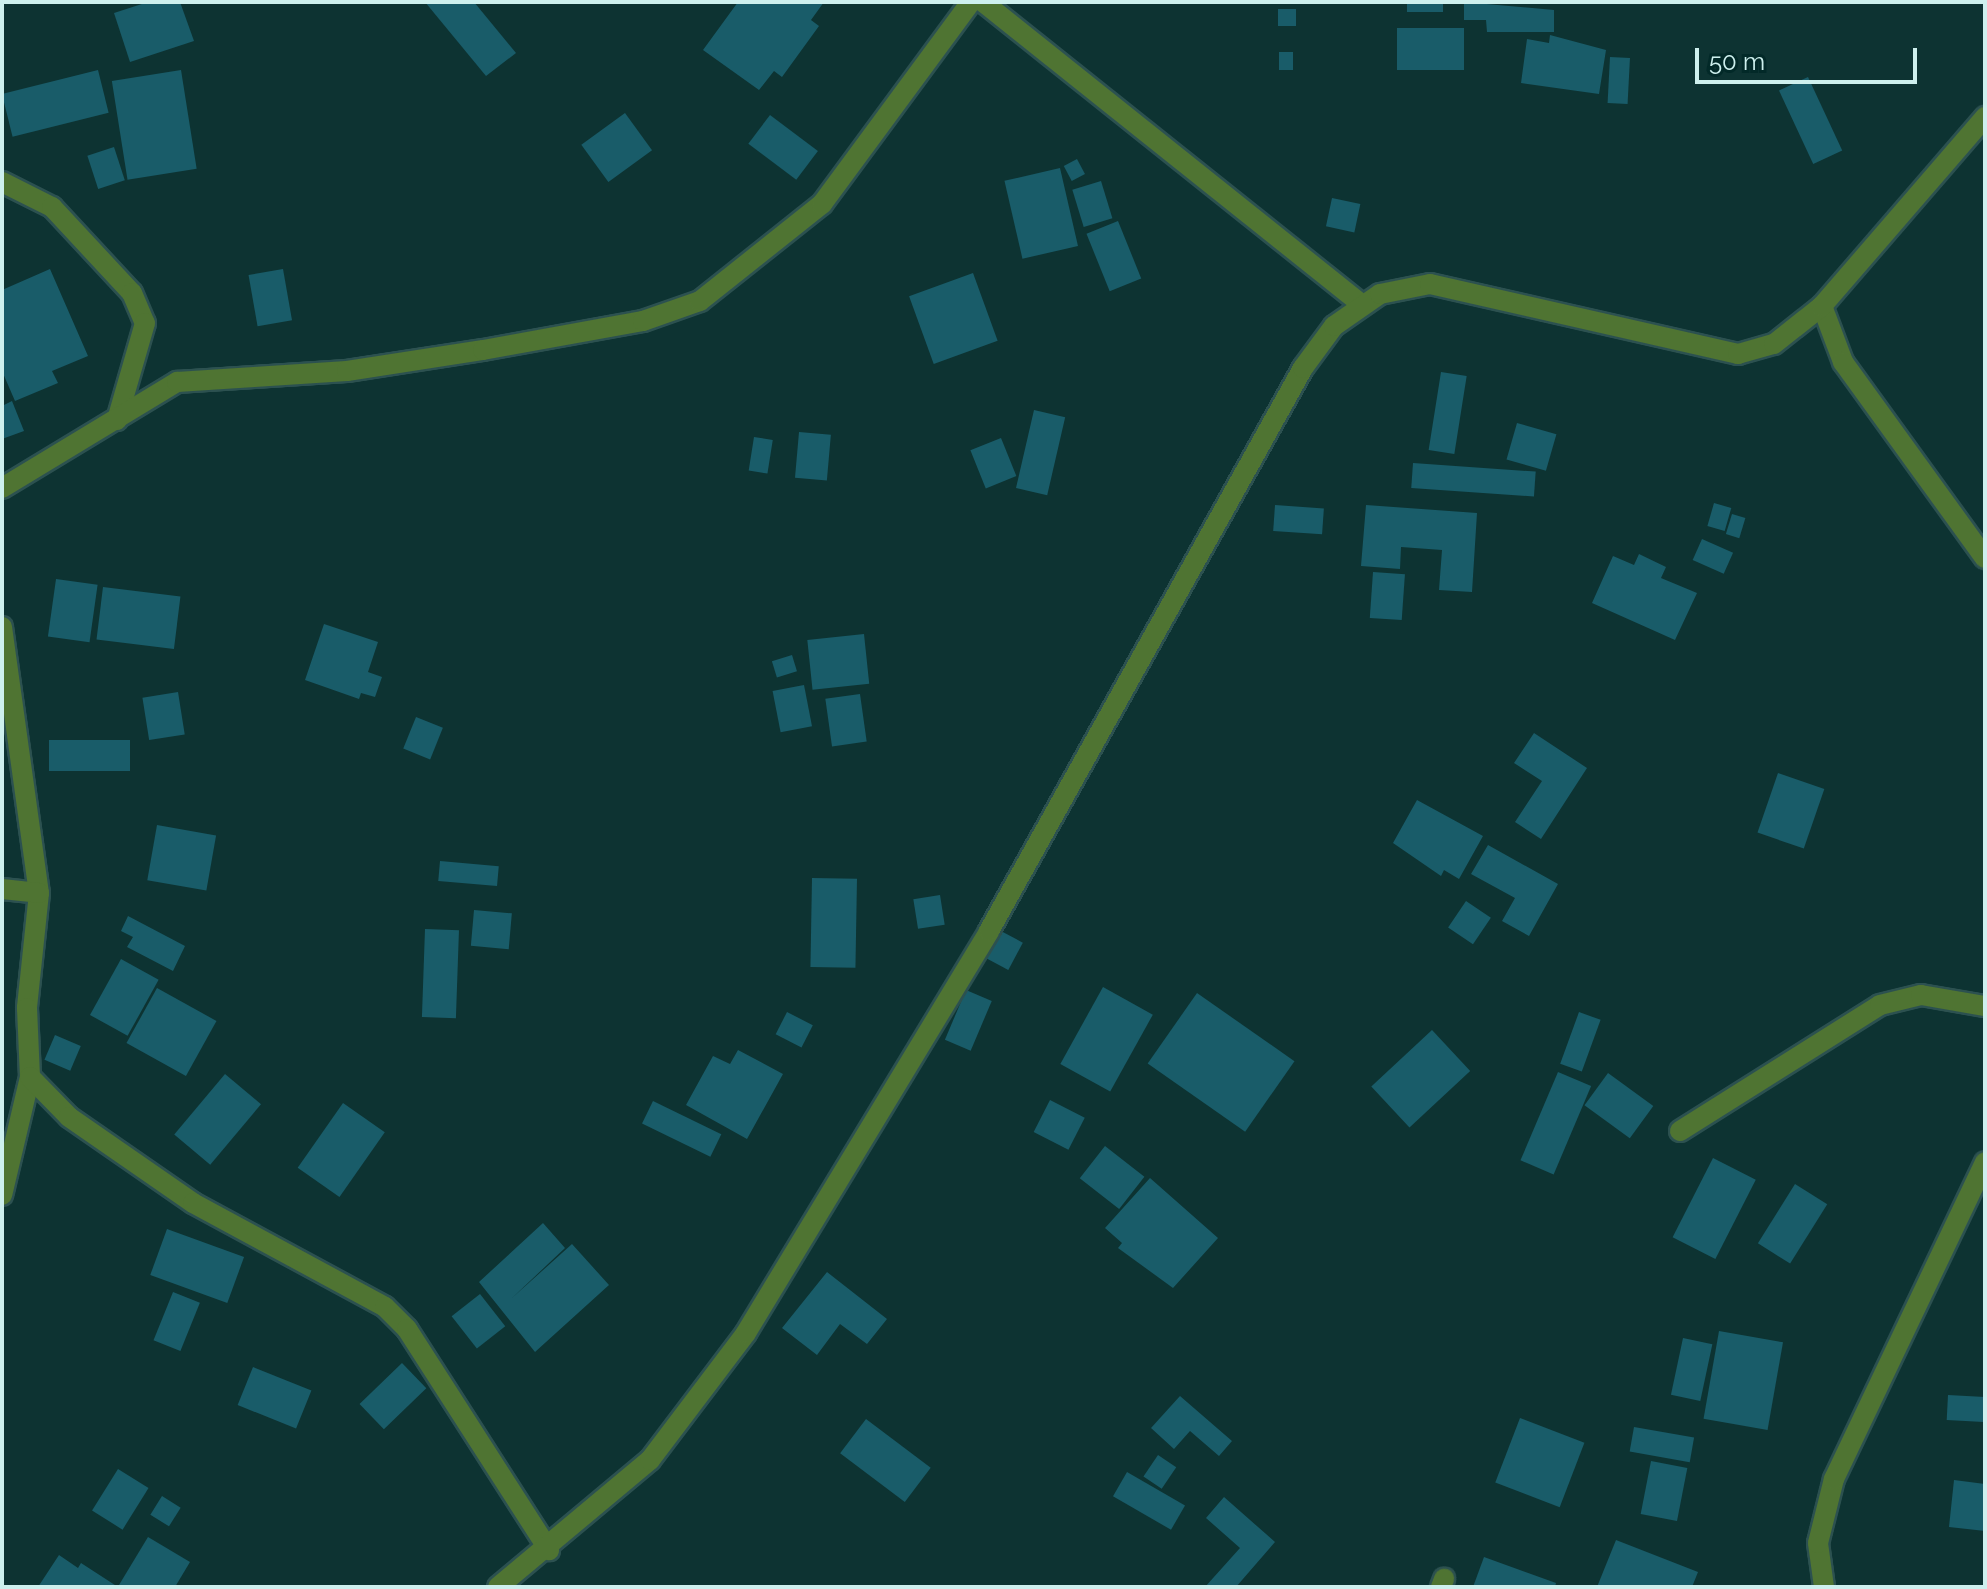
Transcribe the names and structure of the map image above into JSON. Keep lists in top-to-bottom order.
{
  "scale_bar": "50 m"
}
